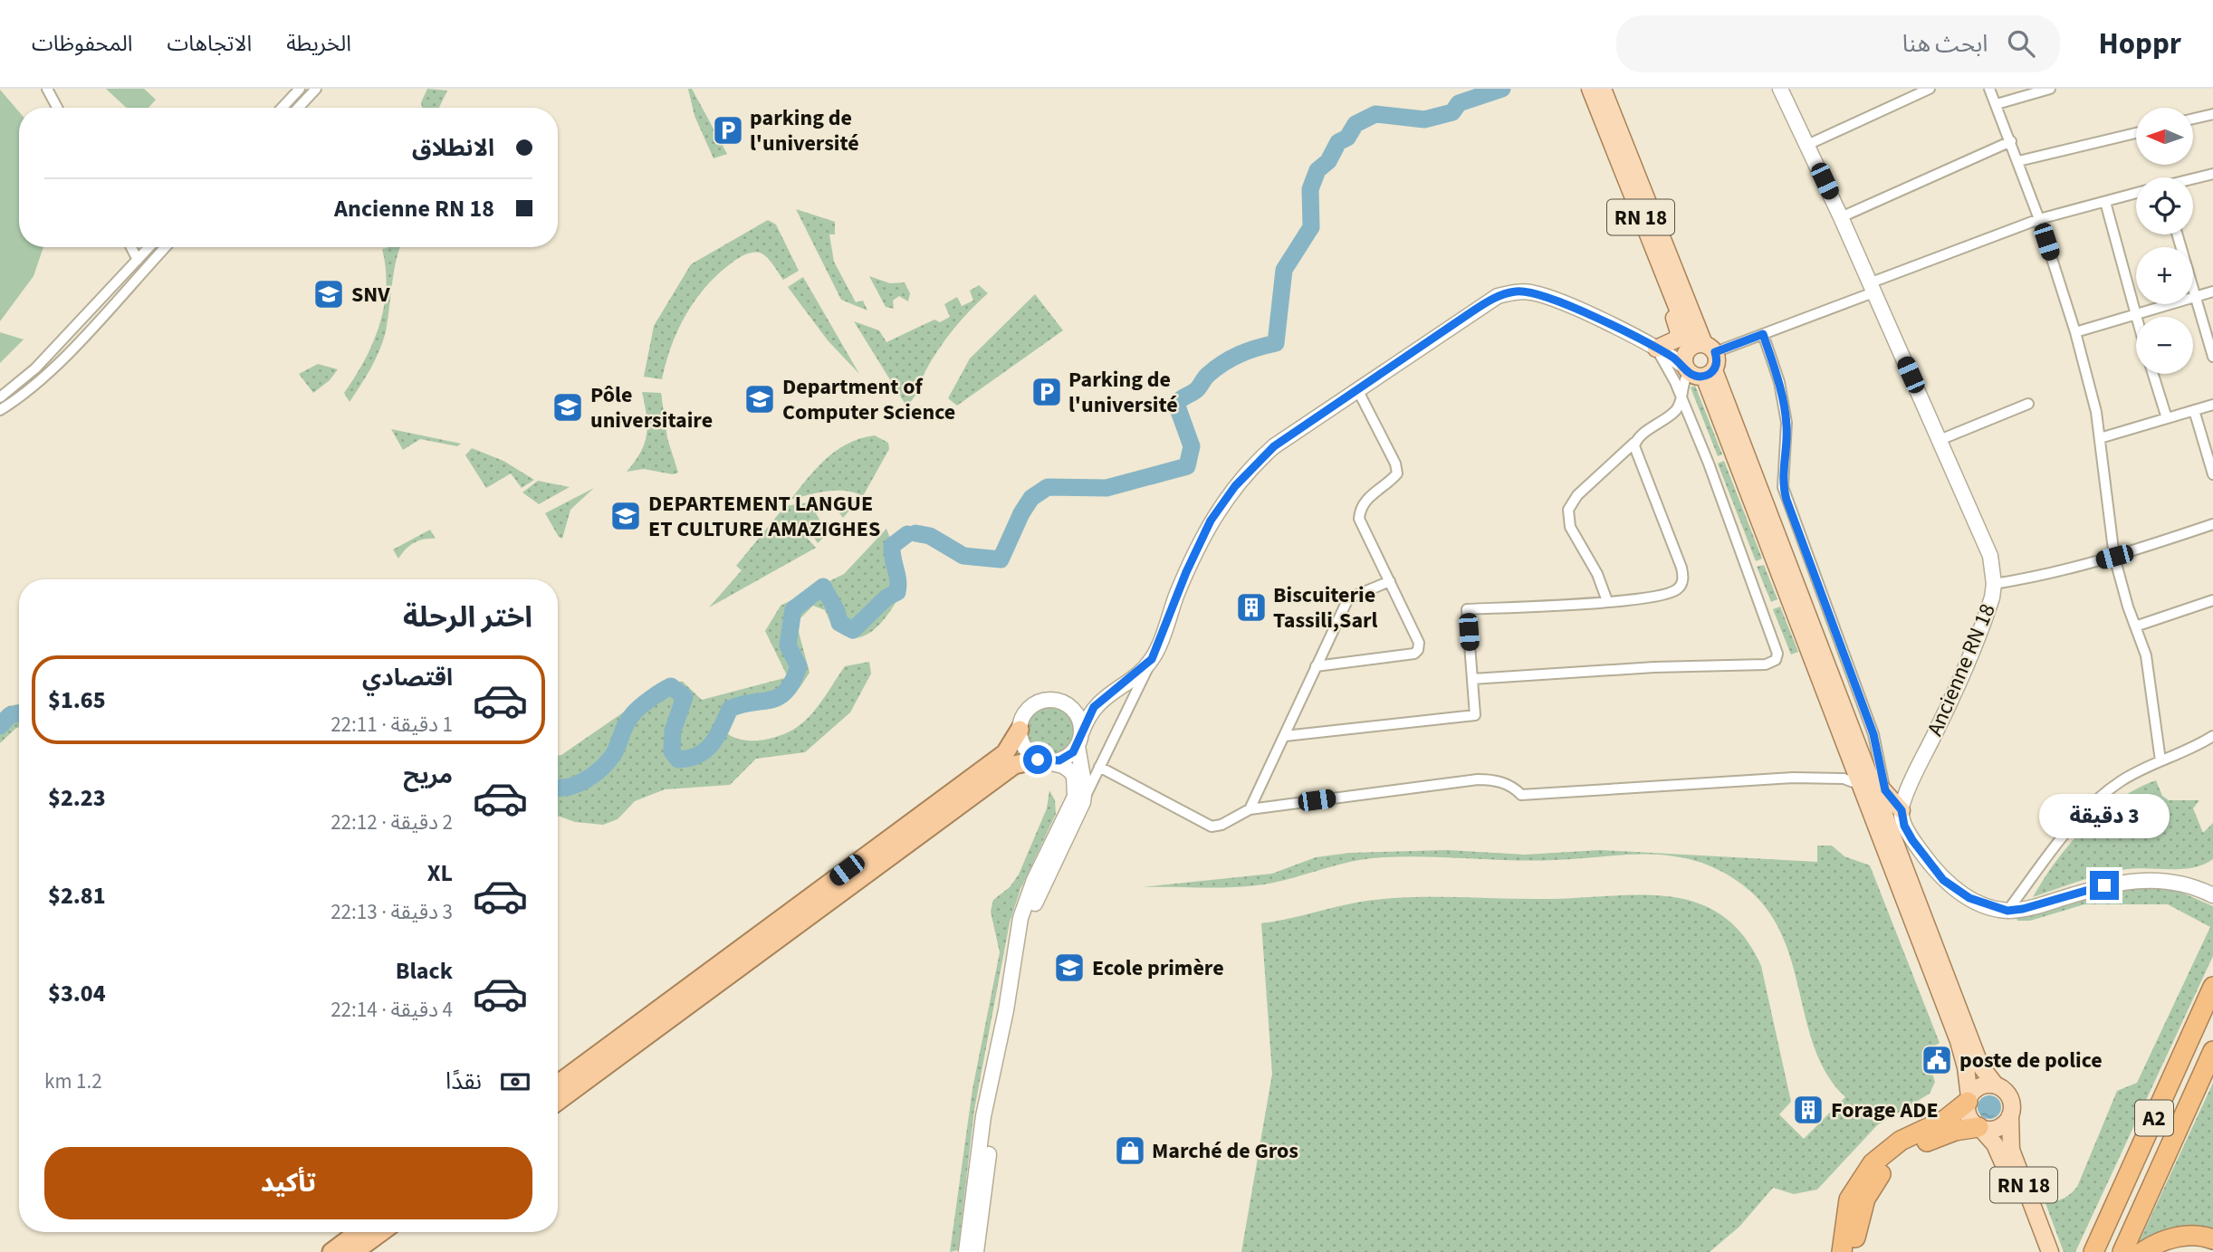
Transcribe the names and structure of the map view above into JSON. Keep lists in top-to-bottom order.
{
  "streets": {
    "highway": ["A2"],
    "main road": ["RN 18", "Ancienne RN 18"]
  },
  "places": {
    "parking": ["parking de l'université", "Parking de l'université"],
    "school or university": [
      "SNV",
      "Department of Computer Science",
      "Pôle universitaire",
      "DEPARTEMENT LANGUE ET CULTURE AMAZIGHES",
      "Ecole primère"
    ],
    "building": ["Biscuiterie Tassili,Sarl", "Forage ADE"],
    "public building": ["poste de police"],
    "shop": ["Marché de Gros"]
  },
  "north": "left",
  "page": {
    "header": "Hoppr",
    "search": "ابحث هنا",
    "nav": ["الخريطة", "الاتجاهات", "المحفوظات"],
    "map_buttons": ["+", "−"],
    "banner": ["الانطلاق", "Ancienne RN 18"],
    "heading": "اختر الرحلة",
    "list": [
      {
        "name": "اقتصادي",
        "note": "1 دقيقة · 22:11",
        "value": "$1.65"
      },
      {
        "name": "مريح",
        "note": "2 دقيقة · 22:12",
        "value": "$2.23"
      },
      {
        "name": "XL",
        "note": "3 دقيقة · 22:13",
        "value": "$2.81"
      },
      {
        "name": "Black",
        "note": "4 دقيقة · 22:14",
        "value": "$3.04"
      }
    ],
    "bubble": "3 دقيقة",
    "pay": ["نقدًا", "1.2 km"],
    "buttons": "تأكيد"
  }
}
